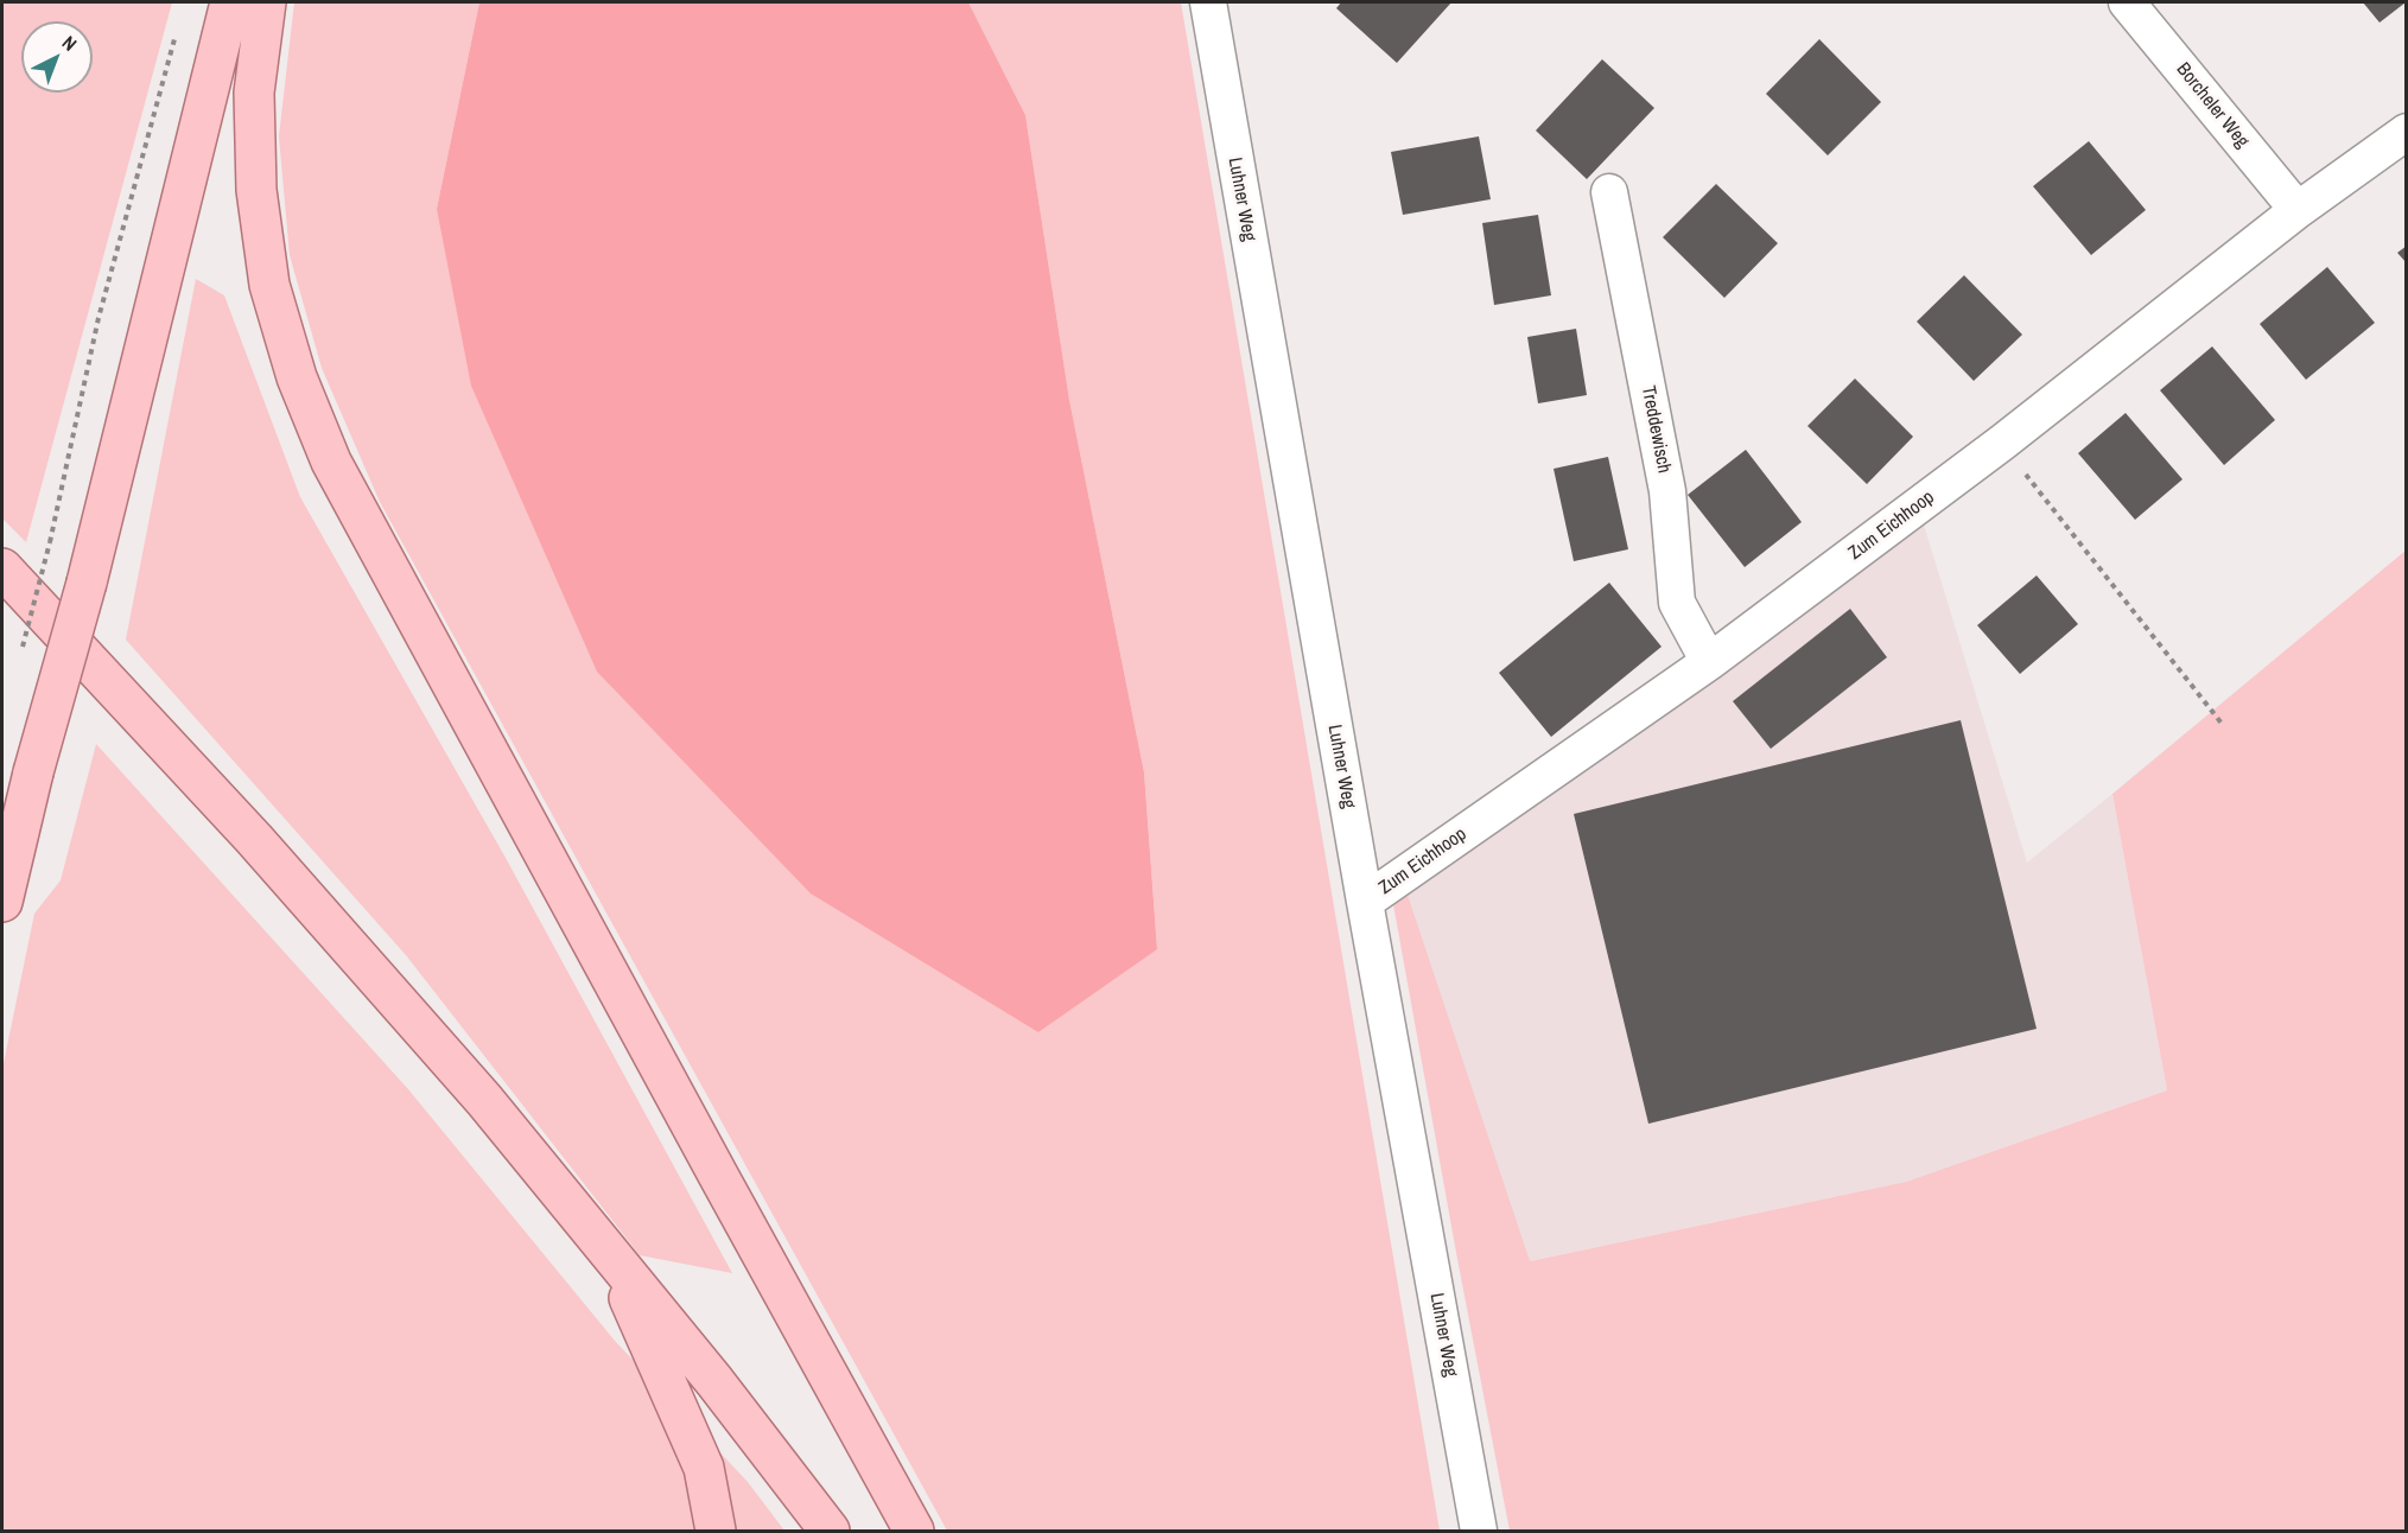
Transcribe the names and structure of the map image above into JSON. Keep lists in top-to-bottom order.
{
  "streets": {
    "street": [
      "Borcheler Weg",
      "Luhner Weg",
      "Treddewisch",
      "Zum Eichhoop"
    ]
  },
  "crossings": [
    ["Borcheler Weg", "Zum Eichhoop"],
    ["Luhner Weg", "Zum Eichhoop"],
    ["Treddewisch", "Zum Eichhoop"]
  ],
  "north": "top right"
}
